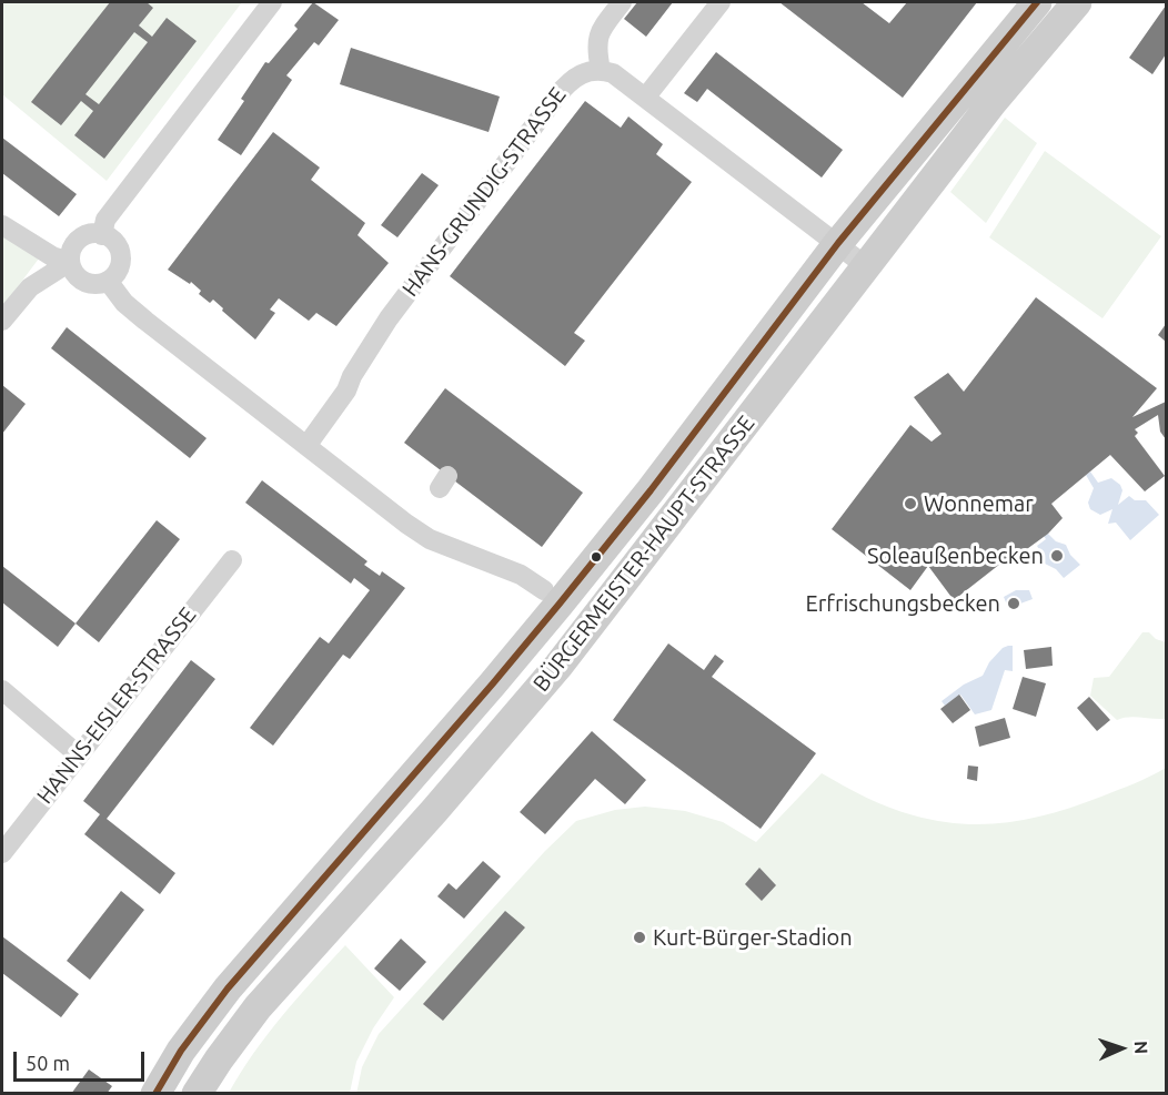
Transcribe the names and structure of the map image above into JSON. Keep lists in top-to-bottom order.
{
  "streets": {
    "street": ["HANS-GRUNDIG-STRASSE", "BÜRGERMEISTER-HAUPT-STRASSE", "HANNS-EISLER-STRASSE"]
  },
  "places": [
    "Wonnemar",
    "Soleaußenbecken",
    "Erfrischungsbecken",
    "Kurt-Bürger-Stadion"
  ],
  "scale_bar": "50 m",
  "north": "right"
}
